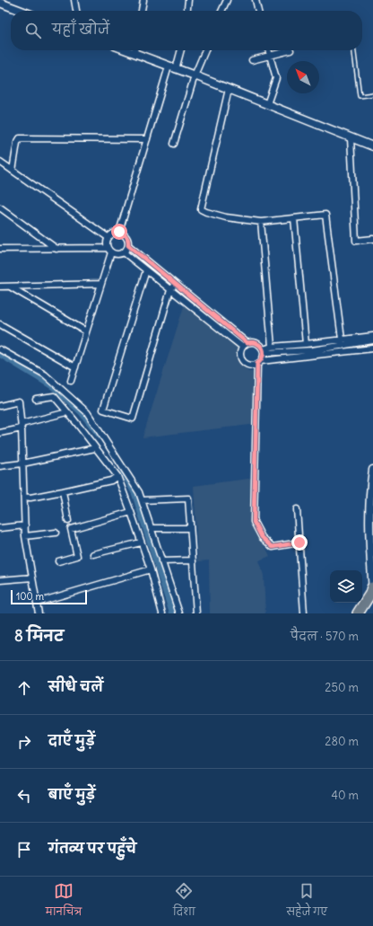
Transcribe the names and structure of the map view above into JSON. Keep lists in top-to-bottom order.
{
  "scale_bar": "100 m",
  "north": "top left",
  "page": {
    "search": "यहाँ खोजें",
    "scale": "100 m",
    "heading": ["8 मिनट", "पैदल · 570 m"],
    "list": [
      ["सीधे चलें", "250 m"],
      ["दाएँ मुड़ें", "280 m"],
      ["बाएँ मुड़ें", "40 m"],
      "गंतव्य पर पहुँचे"
    ],
    "nav": ["मानचित्र", "दिशा", "सहेजे गए"]
  }
}
